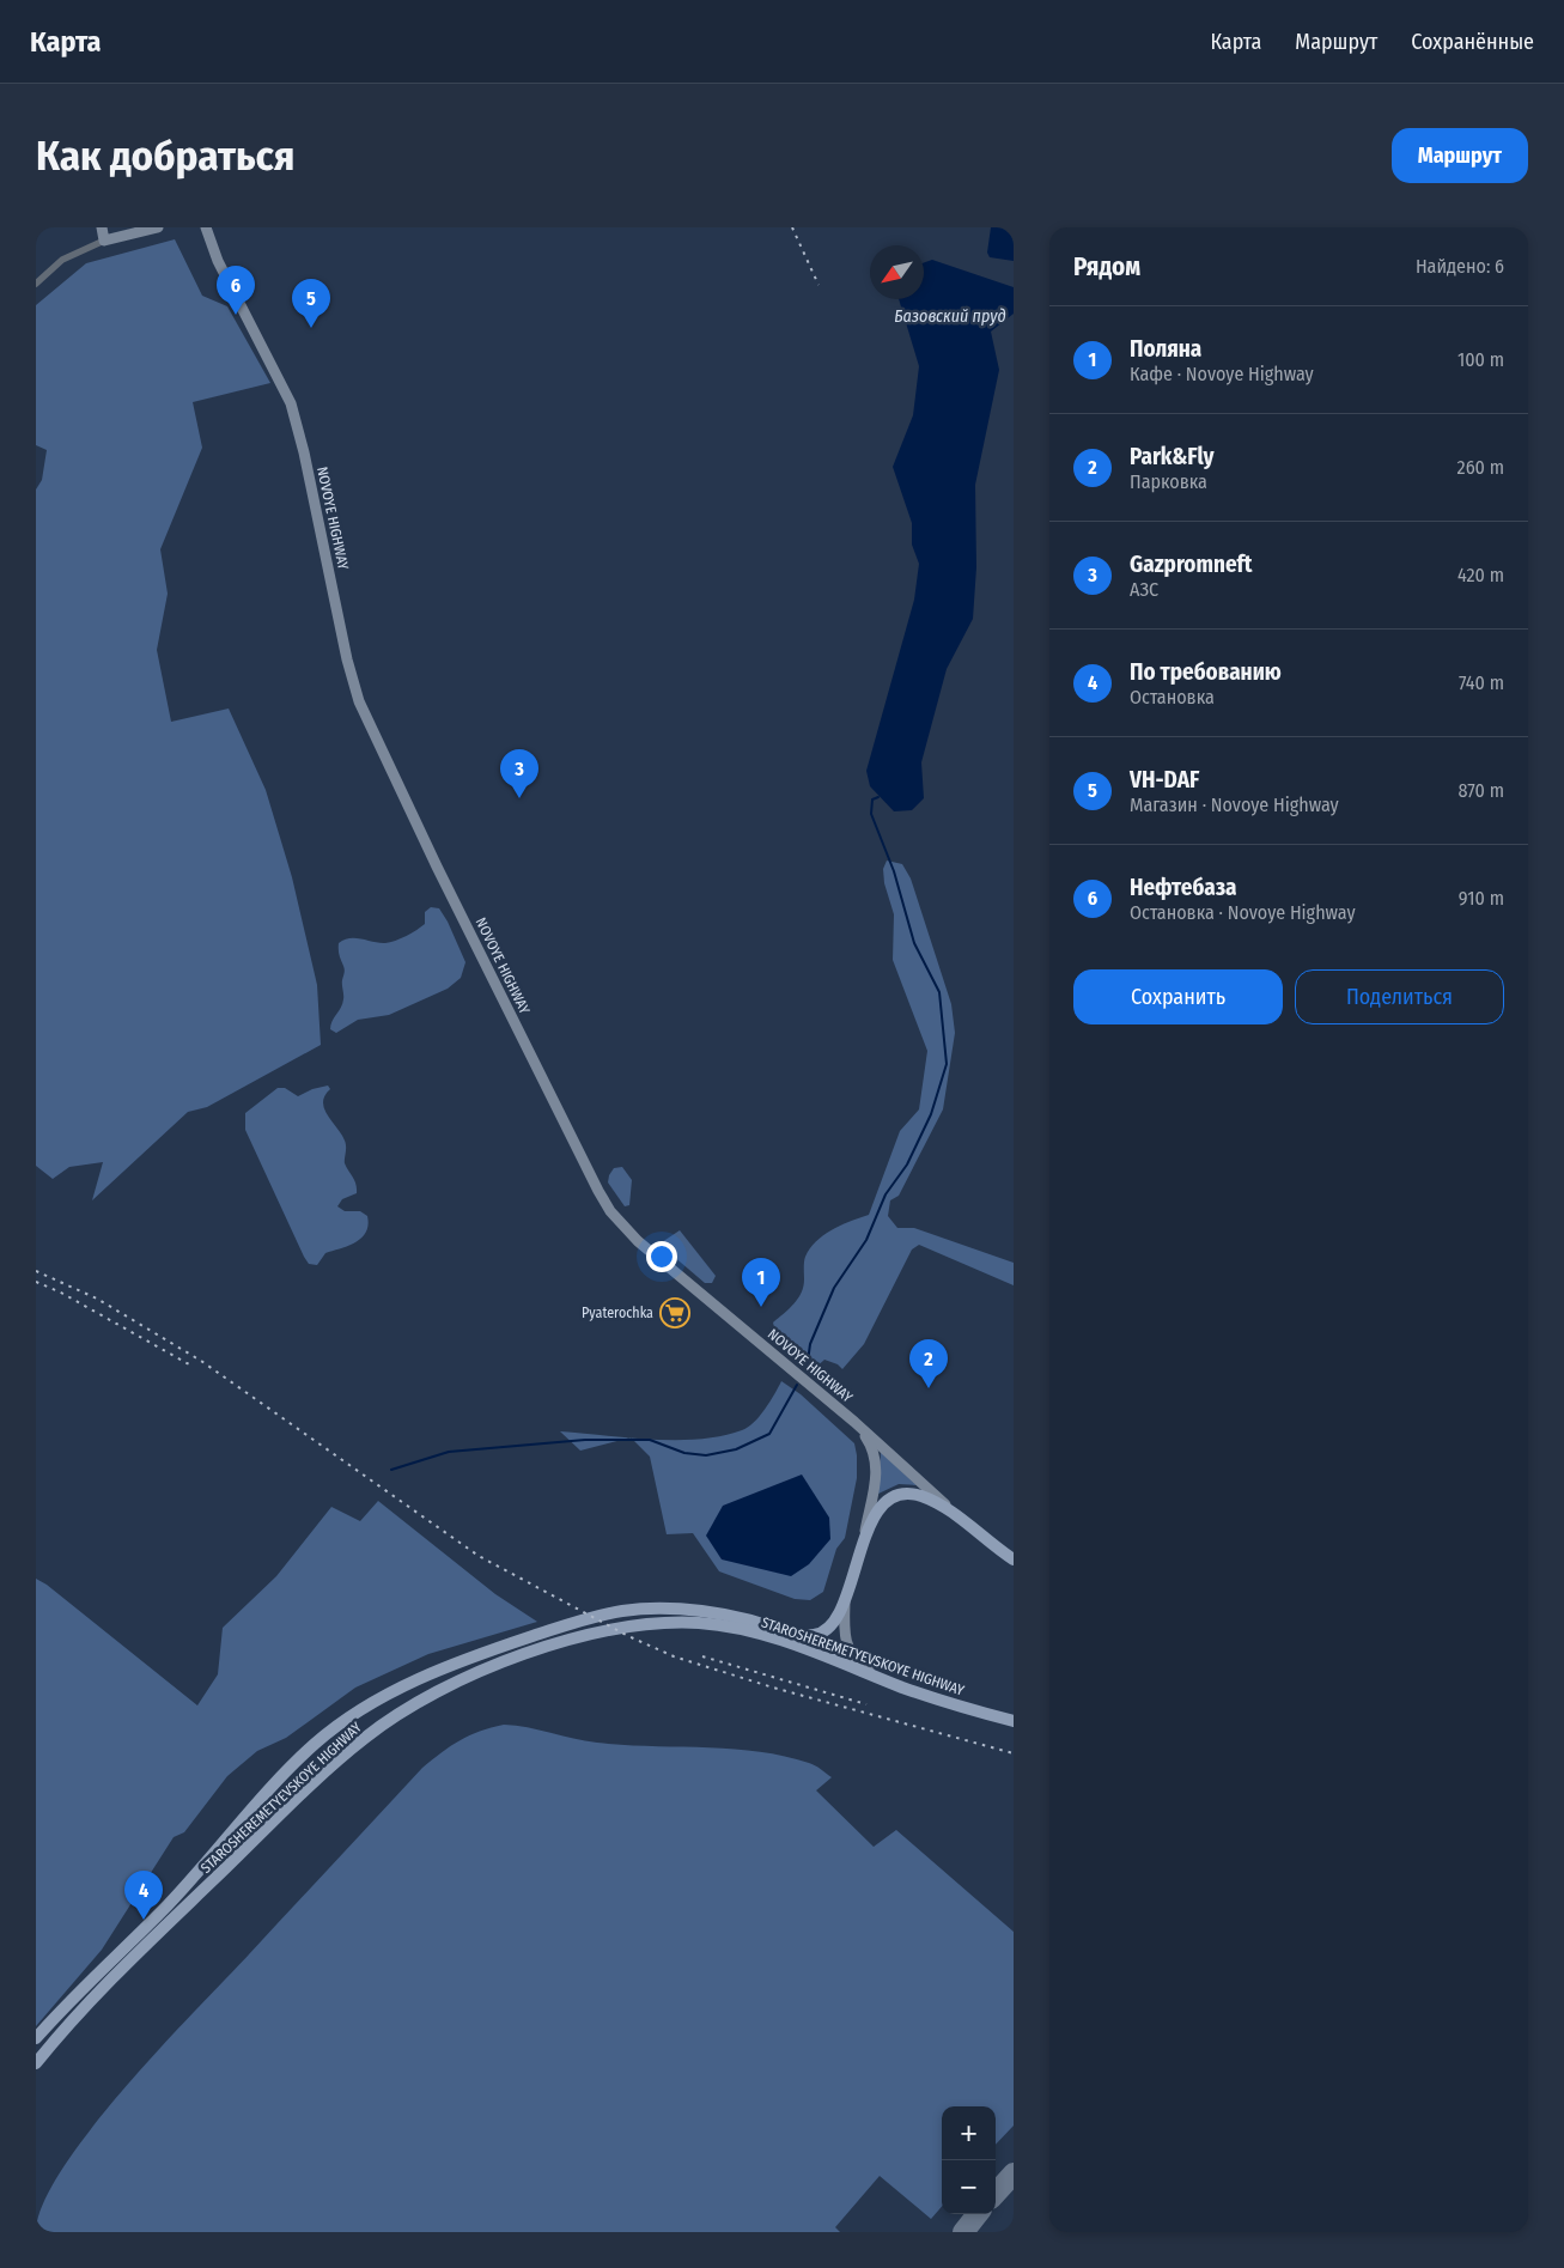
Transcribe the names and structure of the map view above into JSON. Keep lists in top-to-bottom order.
{
  "streets": {
    "main road": ["NOVOYE HIGHWAY", "STAROSHEREMETYEVSKOYE HIGHWAY"]
  },
  "water": ["Базовский пруд"],
  "places": {
    "supermarket": ["Pyaterochka"]
  },
  "north": "bottom left",
  "page": {
    "header": "Карта",
    "nav": ["Карта", "Маршрут", "Сохранённые"],
    "buttons": [
      "Маршрут",
      ["Сохранить", "Поделиться"]
    ],
    "title": "Как добраться",
    "heading": ["Рядом", "Найдено: 6"],
    "pins": [
      "6",
      "5",
      "3",
      "1",
      "2",
      "4"
    ],
    "list": [
      {
        "mark": "1",
        "name": "Поляна",
        "note": "Кафе · Novoye Highway",
        "value": "100 m"
      },
      {
        "mark": "2",
        "name": "Park&Fly",
        "note": "Парковка",
        "value": "260 m"
      },
      {
        "mark": "3",
        "name": "Gazpromneft",
        "note": "АЗС",
        "value": "420 m"
      },
      {
        "mark": "4",
        "name": "По требованию",
        "note": "Остановка",
        "value": "740 m"
      },
      {
        "mark": "5",
        "name": "VH-DAF",
        "note": "Магазин · Novoye Highway",
        "value": "870 m"
      },
      {
        "mark": "6",
        "name": "Нефтебаза",
        "note": "Остановка · Novoye Highway",
        "value": "910 m"
      }
    ],
    "map_buttons": ["+", "−"]
  }
}
